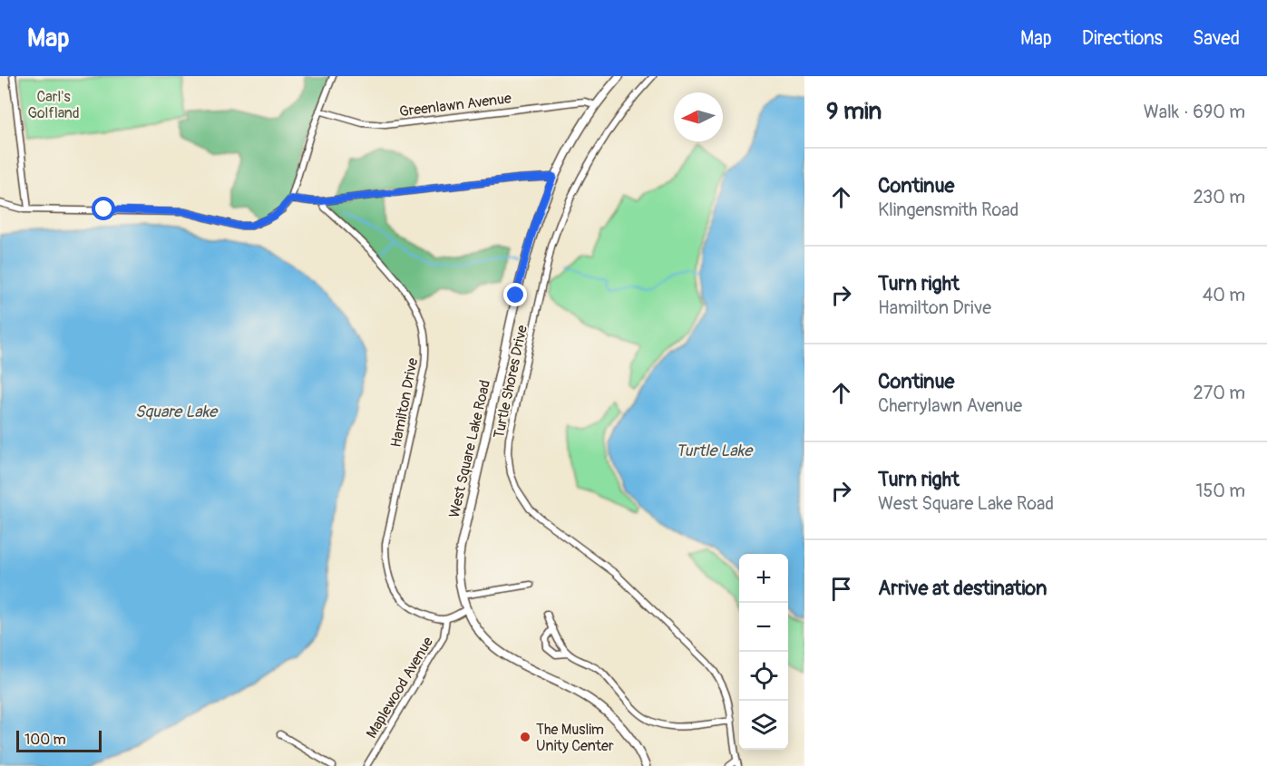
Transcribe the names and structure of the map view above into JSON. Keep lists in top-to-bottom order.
{
  "streets": {
    "street": [
      "Greenlawn Avenue",
      "Turtle Shores Drive",
      "Hamilton Drive",
      "West Square Lake Road",
      "Maplewood Avenue"
    ]
  },
  "crossings": [
    ["Greenlawn Avenue", "West Square Lake Road"],
    ["Hamilton Drive", "Maplewood Avenue"]
  ],
  "water": ["Square Lake", "Turtle Lake"],
  "parks": ["Carl's Golfland"],
  "places": ["The Muslim Unity Center"],
  "scale_bar": "100 m",
  "north": "left",
  "page": {
    "header": "Map",
    "nav": ["Map", "Directions", "Saved"],
    "heading": ["9 min", "Walk · 690 m"],
    "list": [
      ["Continue", "Klingensmith Road", "230 m"],
      ["Turn right", "Hamilton Drive", "40 m"],
      ["Continue", "Cherrylawn Avenue", "270 m"],
      ["Turn right", "West Square Lake Road", "150 m"],
      "Arrive at destination"
    ],
    "map_buttons": ["+", "−"],
    "scale": "100 m"
  }
}
